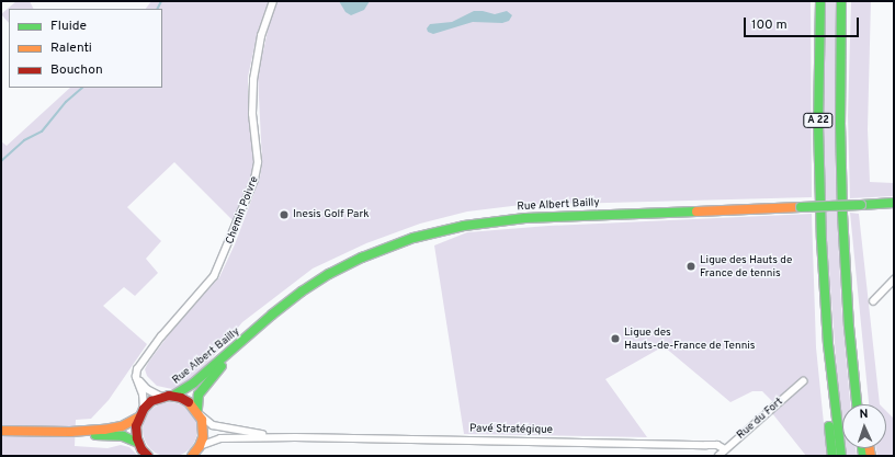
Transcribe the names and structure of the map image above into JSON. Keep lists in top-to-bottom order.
{
  "streets": {
    "main road": ["A 22", "Rue Albert Bailly"],
    "street": ["Chemin Poivre", "Rue du Fort", "Pavé Stratégique"]
  },
  "crossings": [
    ["Rue Albert Bailly", "Pavé Stratégique"],
    ["Rue du Fort", "Pavé Stratégique"]
  ],
  "places": ["Inesis Golf Park", "Ligue des Hauts de France de tennis", "Ligue des Hauts-de-France de Tennis"],
  "legend": ["Fluide", "Ralenti", "Bouchon"],
  "scale_bar": "100 m",
  "north": "top"
}
